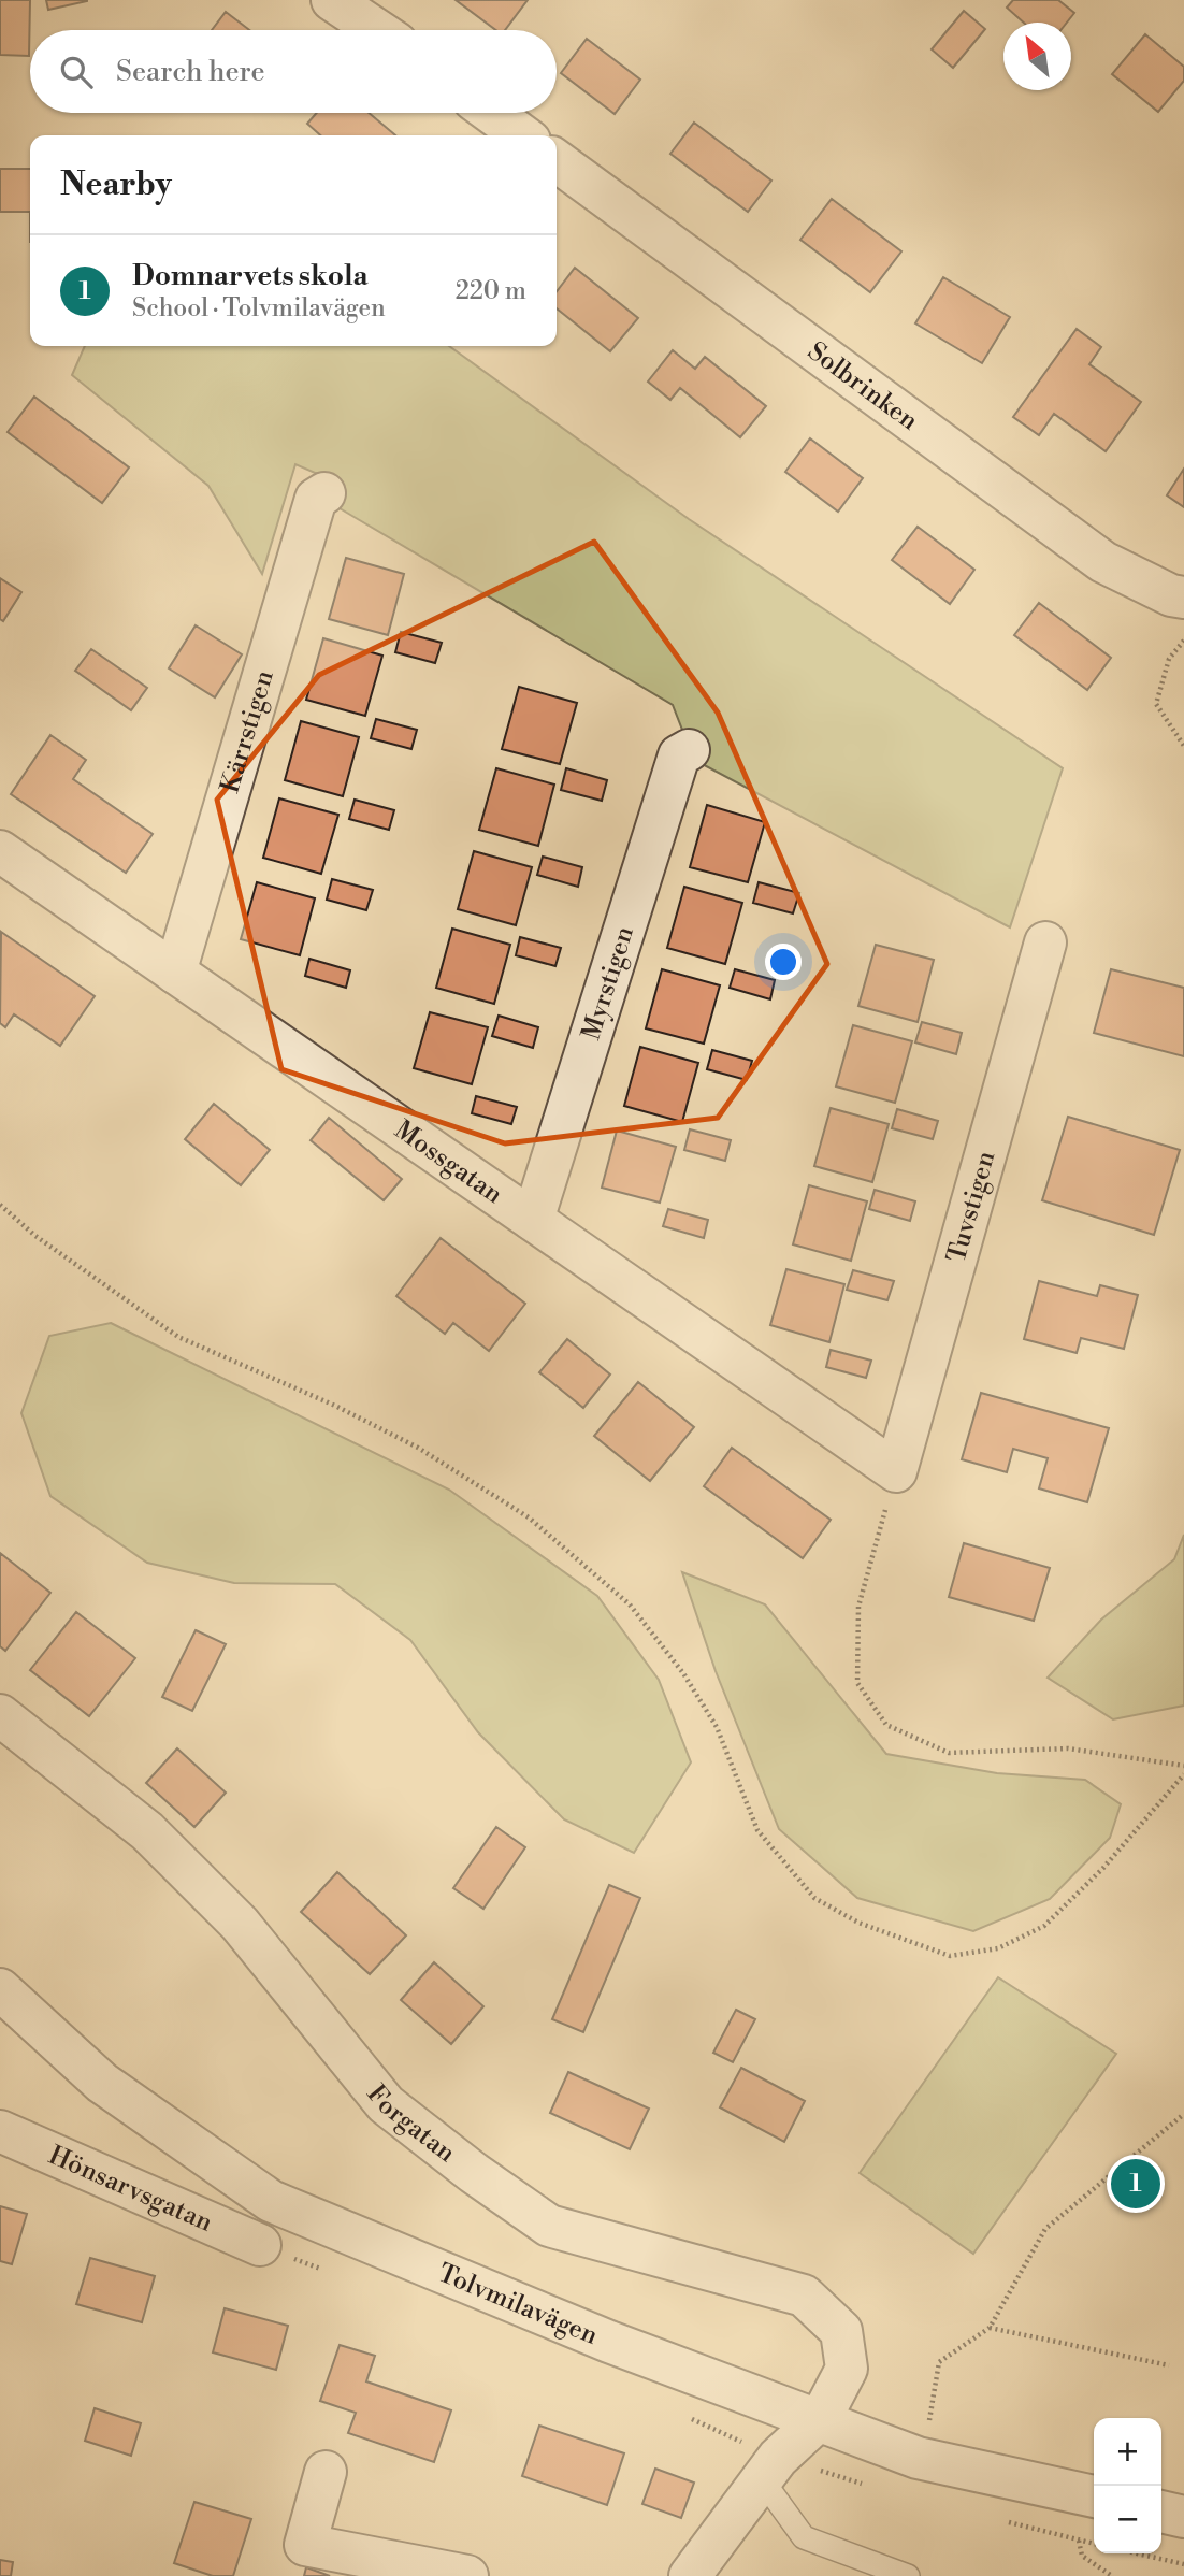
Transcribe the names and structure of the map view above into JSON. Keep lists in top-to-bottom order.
{
  "streets": {
    "street": [
      "Solbrinken",
      "Kärrstigen",
      "Myrstigen",
      "Mossgatan",
      "Tuvstigen",
      "Forgatan",
      "Hönsarvsgatan",
      "Tolvmilavägen"
    ]
  },
  "crossings": [
    ["Kärrstigen", "Mossgatan"],
    ["Myrstigen", "Mossgatan"],
    ["Mossgatan", "Tuvstigen"],
    ["Forgatan", "Tolvmilavägen"]
  ],
  "north": "top left",
  "page": {
    "search": "Search here",
    "heading": "Nearby",
    "list": [
      {
        "mark": "1",
        "name": "Domnarvets skola",
        "note": "School · Tolvmilavägen",
        "value": "220 m"
      }
    ],
    "pins": "1",
    "map_buttons": ["+", "−"]
  }
}
